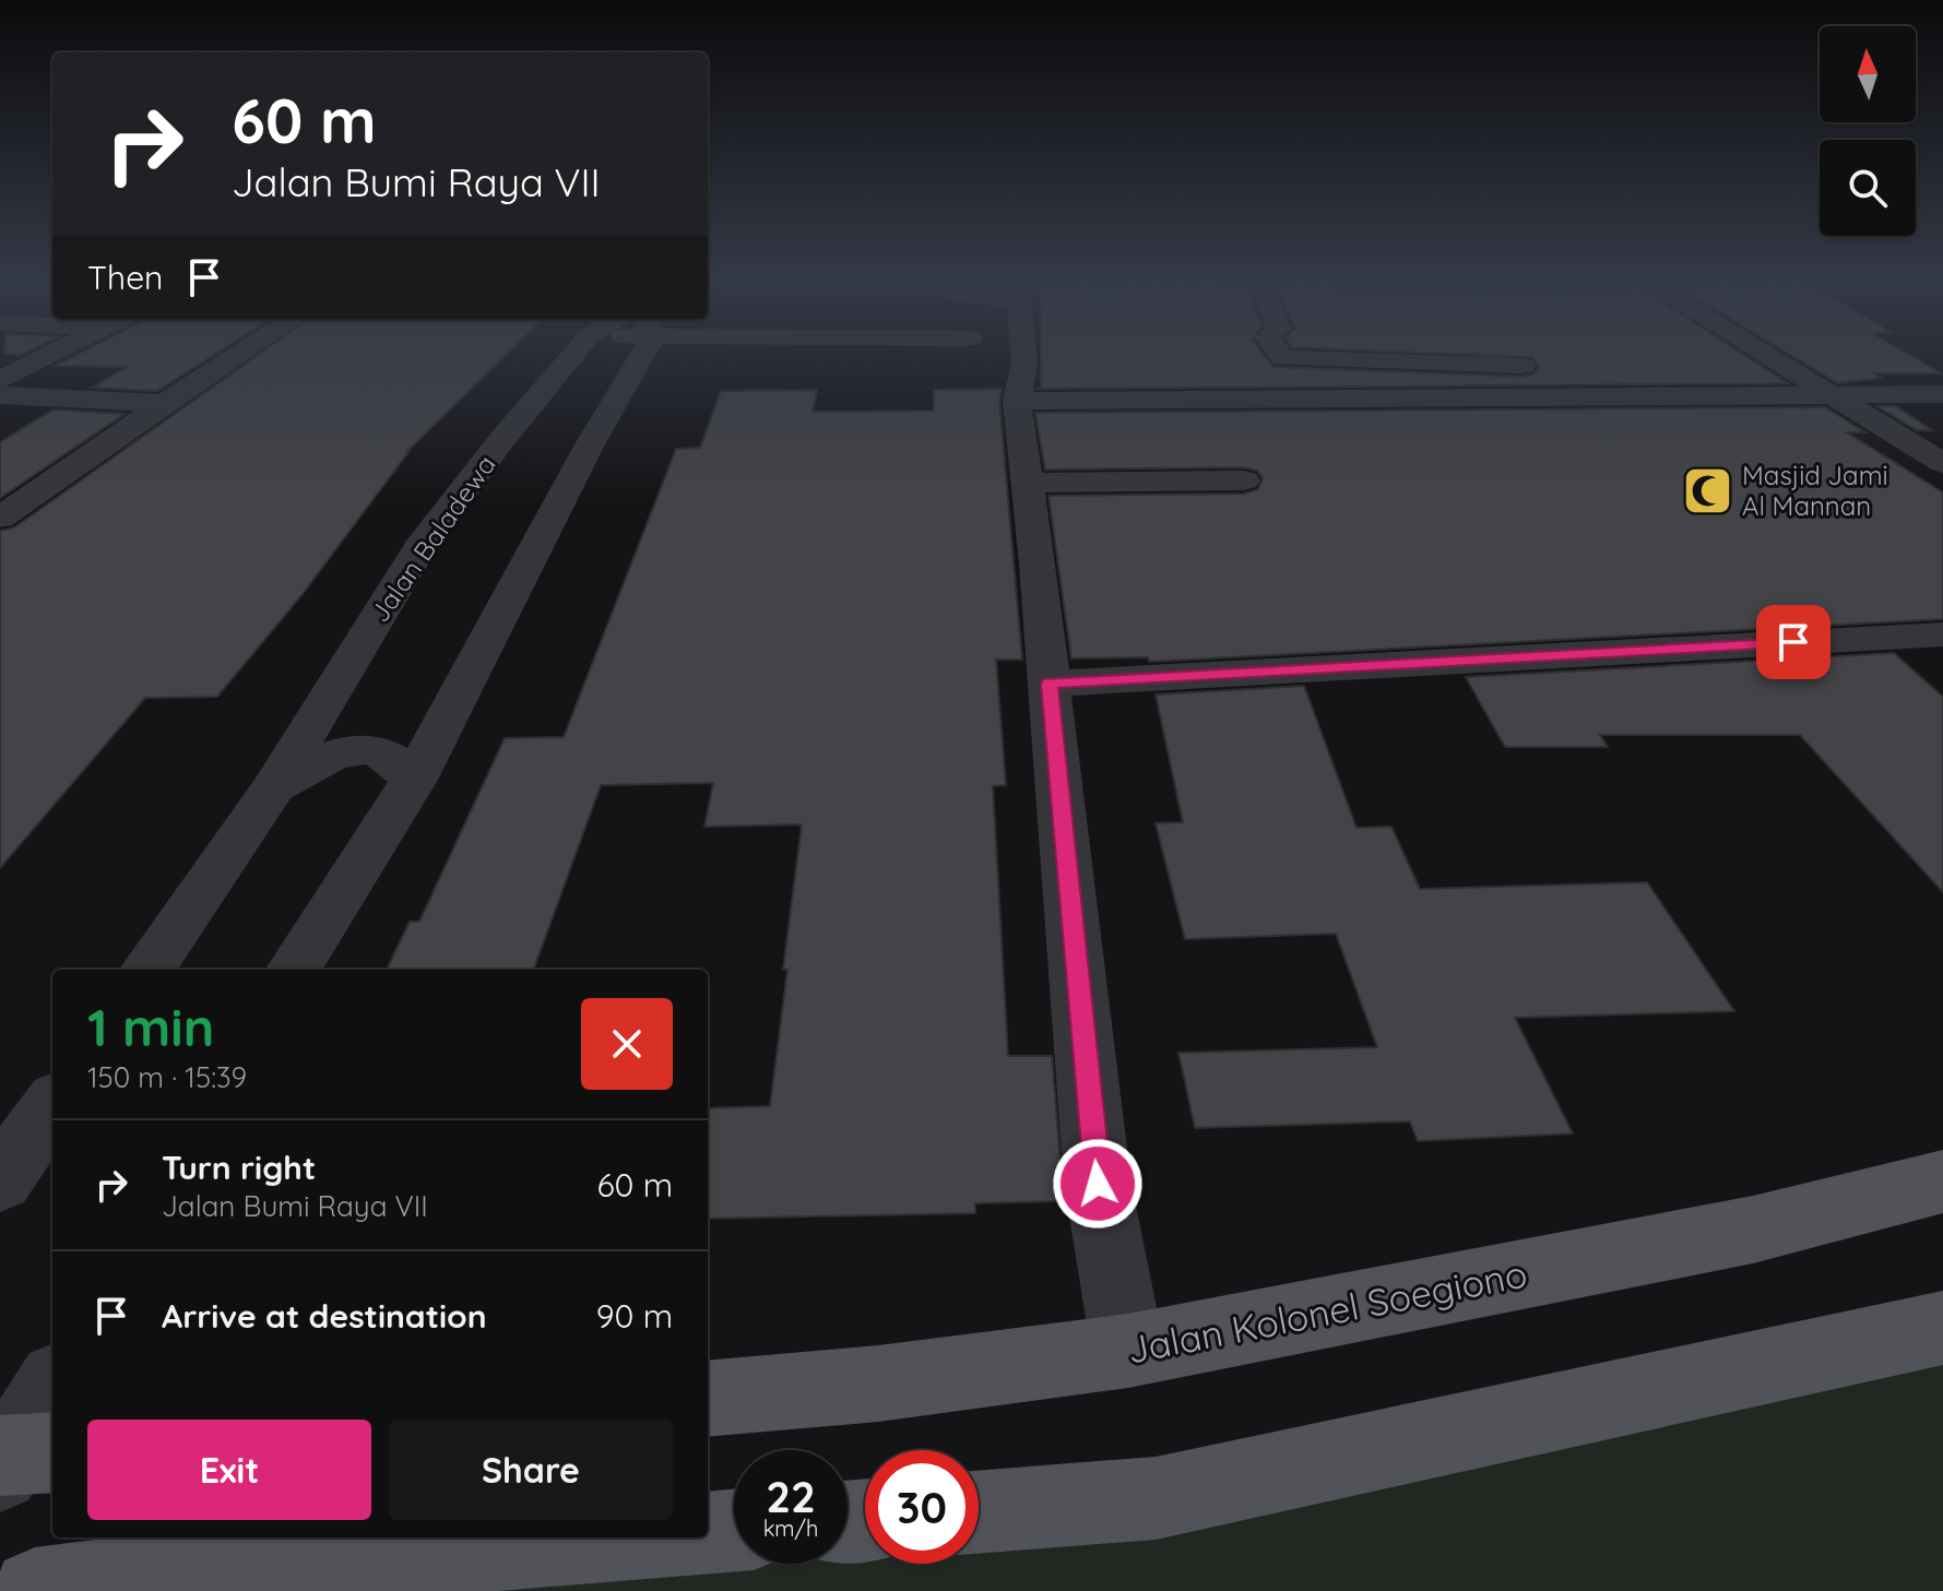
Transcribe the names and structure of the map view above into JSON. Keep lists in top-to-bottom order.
{
  "streets": {
    "main road": ["Jalan Kolonel Soegiono"],
    "street": ["Jalan Baladewa"]
  },
  "places": {
    "mosque": ["Masjid Jami Al Mannan"]
  },
  "north": "top",
  "page": {
    "turn": ["60 m", "Jalan Bumi Raya VII"],
    "then": "Then",
    "heading": ["1 min", "150 m · 15:39"],
    "list": [
      {
        "name": "Turn right",
        "note": "Jalan Bumi Raya VII",
        "value": "60 m"
      },
      {
        "name": "Arrive at destination",
        "value": "90 m"
      }
    ],
    "buttons": ["Exit", "Share"],
    "speed": "22 km/h",
    "limit": "30"
  }
}
